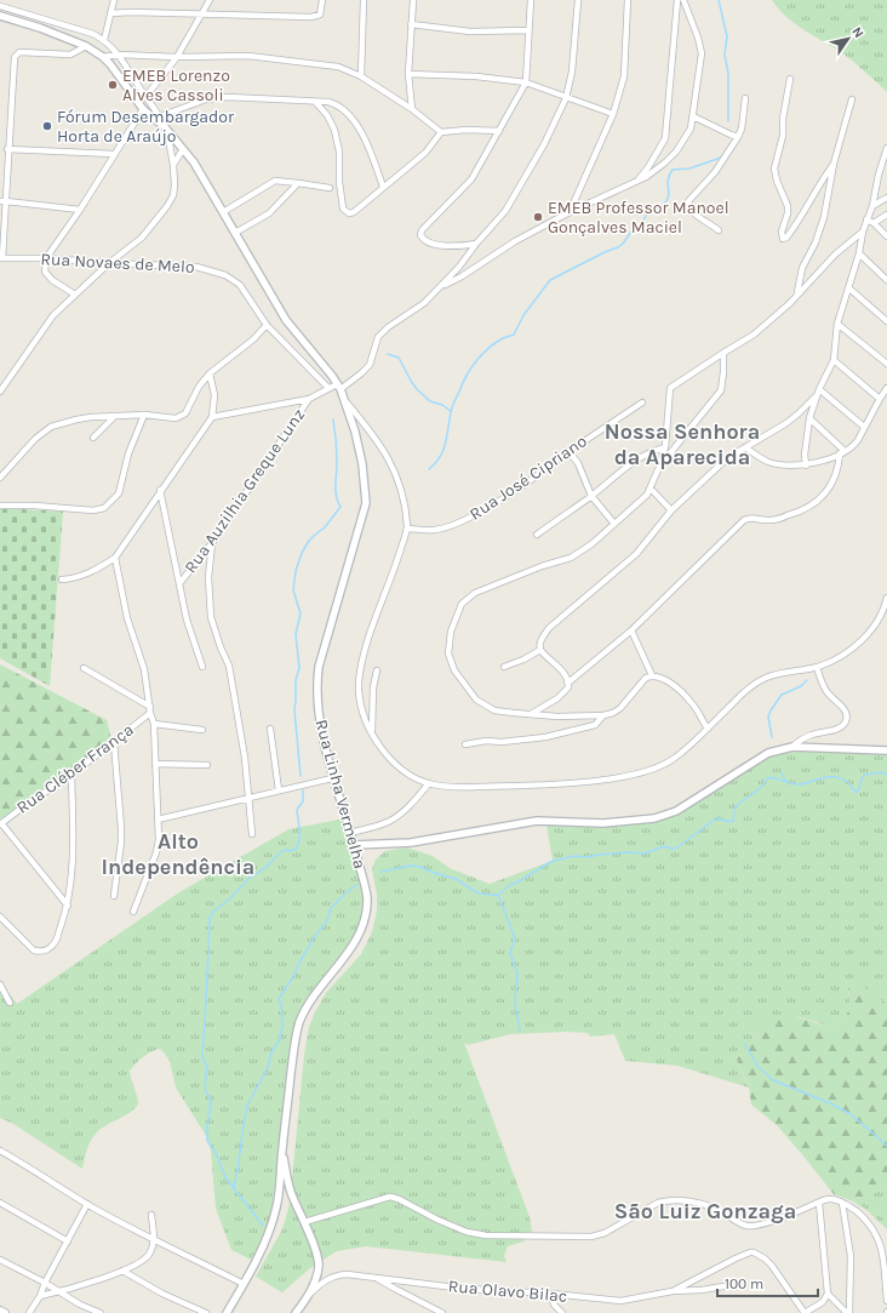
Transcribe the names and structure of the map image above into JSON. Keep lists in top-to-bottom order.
{
  "streets": {
    "street": [
      "Rua Novaes de Melo",
      "Rua José Cipriano",
      "Rua Auzilhia Greque Lunz",
      "Rua Cléber França",
      "Rua Linha Vermelha",
      "Rua Olavo Bilac"
    ]
  },
  "crossings": [
    ["Rua Linha Vermelha", "Rua Olavo Bilac"]
  ],
  "districts": ["Nossa Senhora da Aparecida", "Alto Independência", "São Luiz Gonzaga"],
  "places": ["EMEB Lorenzo Alves Cassoli", "Fórum Desembargador Horta de Araújo", "EMEB Professor Manoel Gonçalves Maciel"],
  "scale_bar": "100 m",
  "north": "top right"
}
